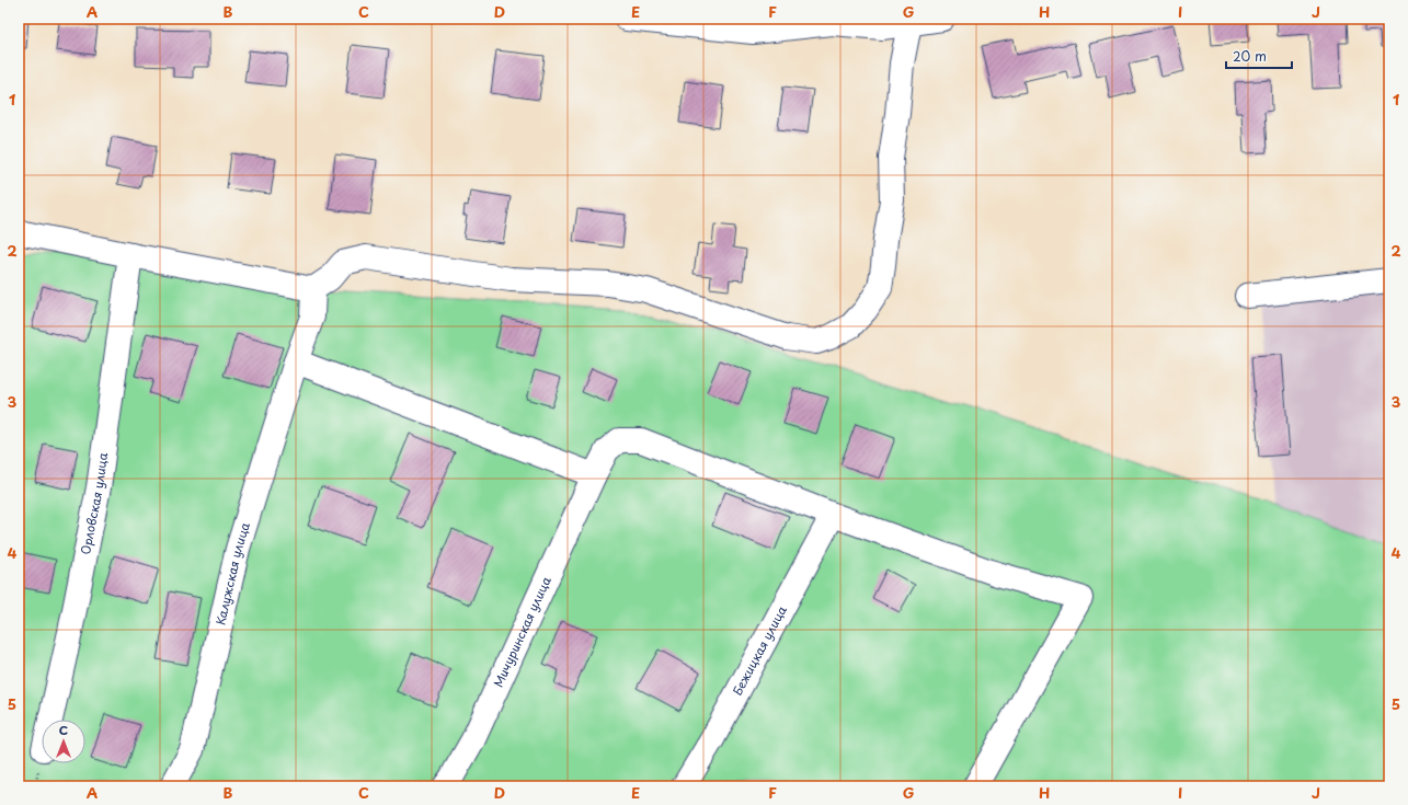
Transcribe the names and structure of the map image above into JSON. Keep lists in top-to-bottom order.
{
  "streets": {
    "street": [
      "Орловская улица",
      "Калужская улица",
      "Мичуринская улица",
      "Бежицкая улица"
    ]
  },
  "crossings": [
    ["Мичуринская улица", "Бежицкая улица"]
  ],
  "scale_bar": "20 m",
  "north": "top",
  "grid": {
    "columns": [
      "A",
      "B",
      "C",
      "D",
      "E",
      "F",
      "G",
      "H",
      "I",
      "J"
    ],
    "rows": [
      "1",
      "2",
      "3",
      "4",
      "5"
    ]
  }
}
